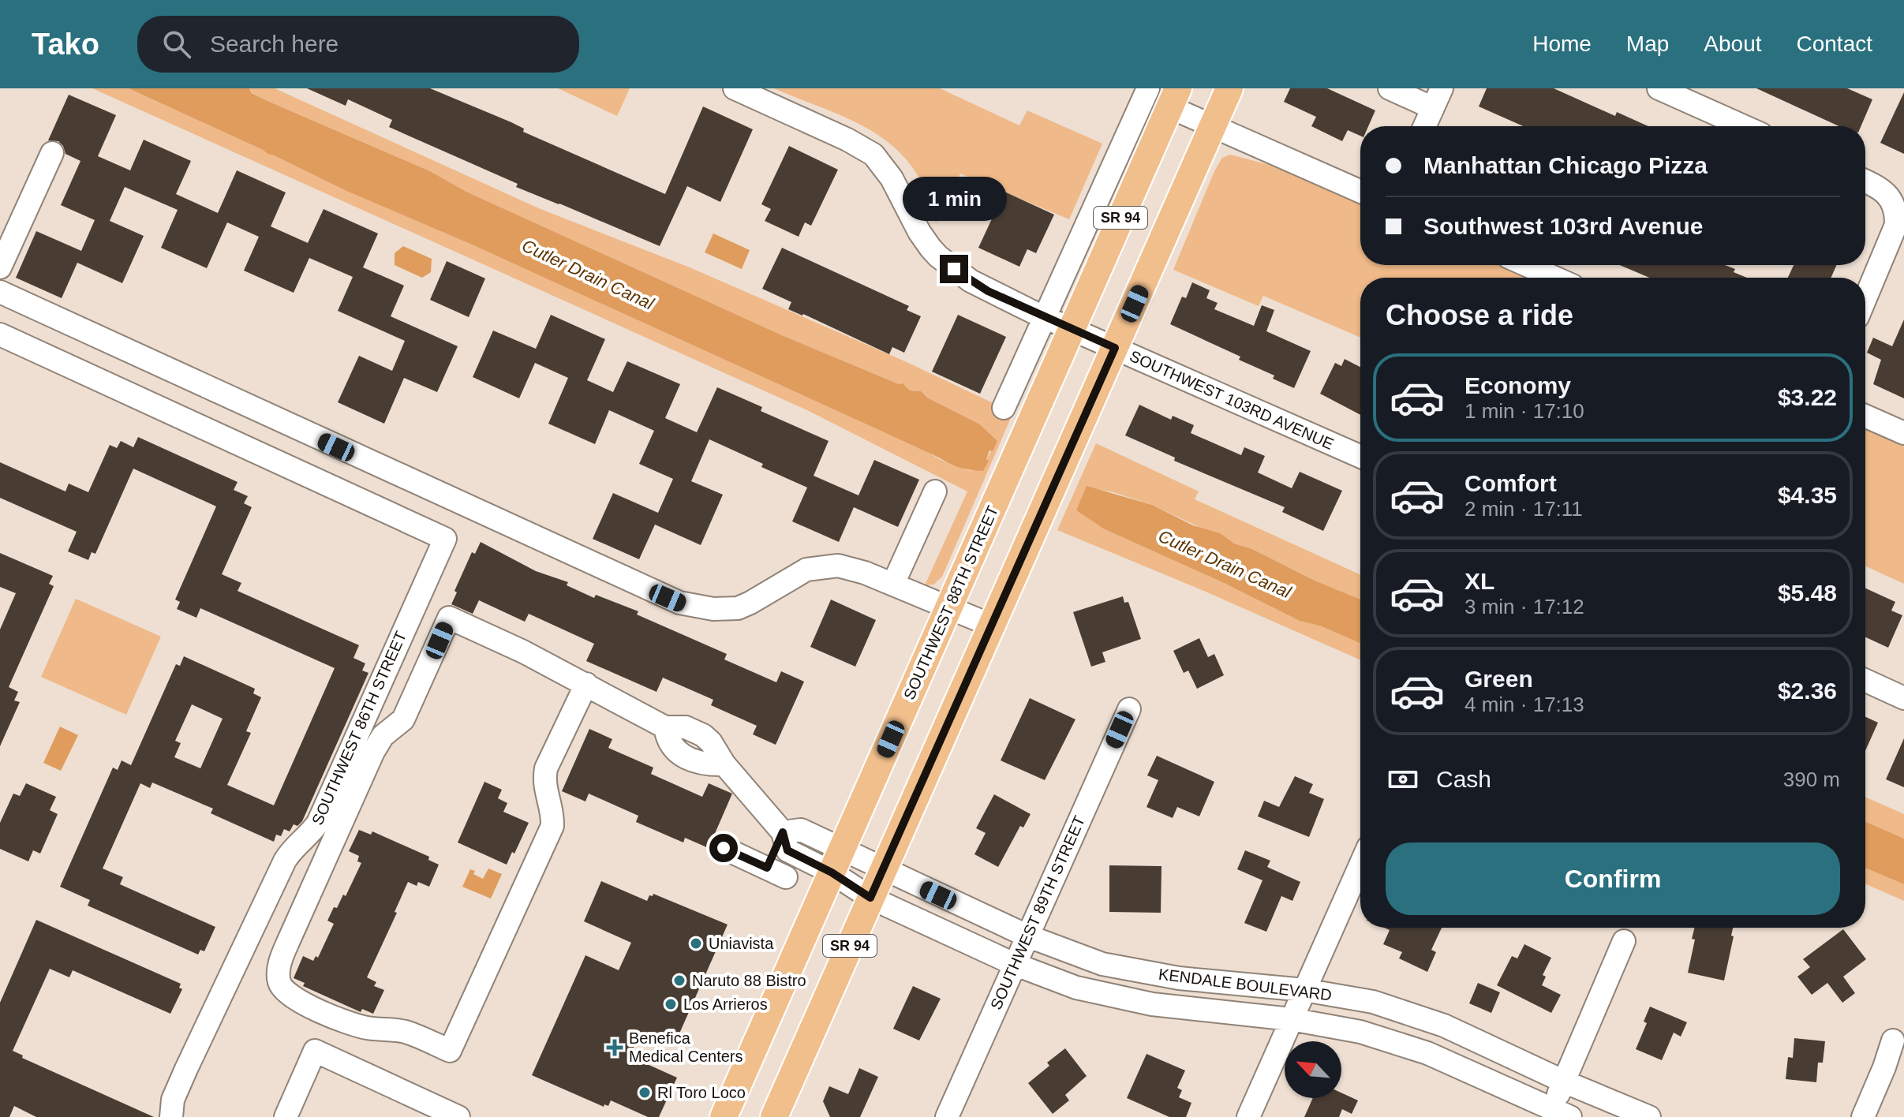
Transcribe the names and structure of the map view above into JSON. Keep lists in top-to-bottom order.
{
  "streets": {
    "main road": ["SR 94", "SOUTHWEST 88TH STREET"],
    "street": [
      "SOUTHWEST 103RD AVENUE",
      "SOUTHWEST 86TH STREET",
      "SOUTHWEST 89TH STREET",
      "KENDALE BOULEVARD"
    ]
  },
  "crossings": [
    ["SR 94", "SOUTHWEST 103RD AVENUE"],
    ["SR 94", "KENDALE BOULEVARD"],
    ["SOUTHWEST 103RD AVENUE", "SOUTHWEST 88TH STREET"],
    ["SOUTHWEST 88TH STREET", "KENDALE BOULEVARD"],
    ["SOUTHWEST 89TH STREET", "KENDALE BOULEVARD"]
  ],
  "water": ["Cutler Drain Canal"],
  "places": {
    "other": [
      "Uniavista",
      "Naruto 88 Bistro",
      "Los Arrieros",
      "Rl Toro Loco"
    ],
    "health": ["Benefica Medical Centers"]
  },
  "north": "top left",
  "page": {
    "header": "Tako",
    "search": "Search here",
    "nav": [
      "Home",
      "Map",
      "About",
      "Contact"
    ],
    "banner": ["Manhattan Chicago Pizza", "Southwest 103rd Avenue"],
    "bubble": "1 min",
    "heading": "Choose a ride",
    "list": [
      {
        "name": "Economy",
        "note": "1 min · 17:10",
        "value": "$3.22"
      },
      {
        "name": "Comfort",
        "note": "2 min · 17:11",
        "value": "$4.35"
      },
      {
        "name": "XL",
        "note": "3 min · 17:12",
        "value": "$5.48"
      },
      {
        "name": "Green",
        "note": "4 min · 17:13",
        "value": "$2.36"
      }
    ],
    "pay": ["Cash", "390 m"],
    "buttons": "Confirm"
  }
}
